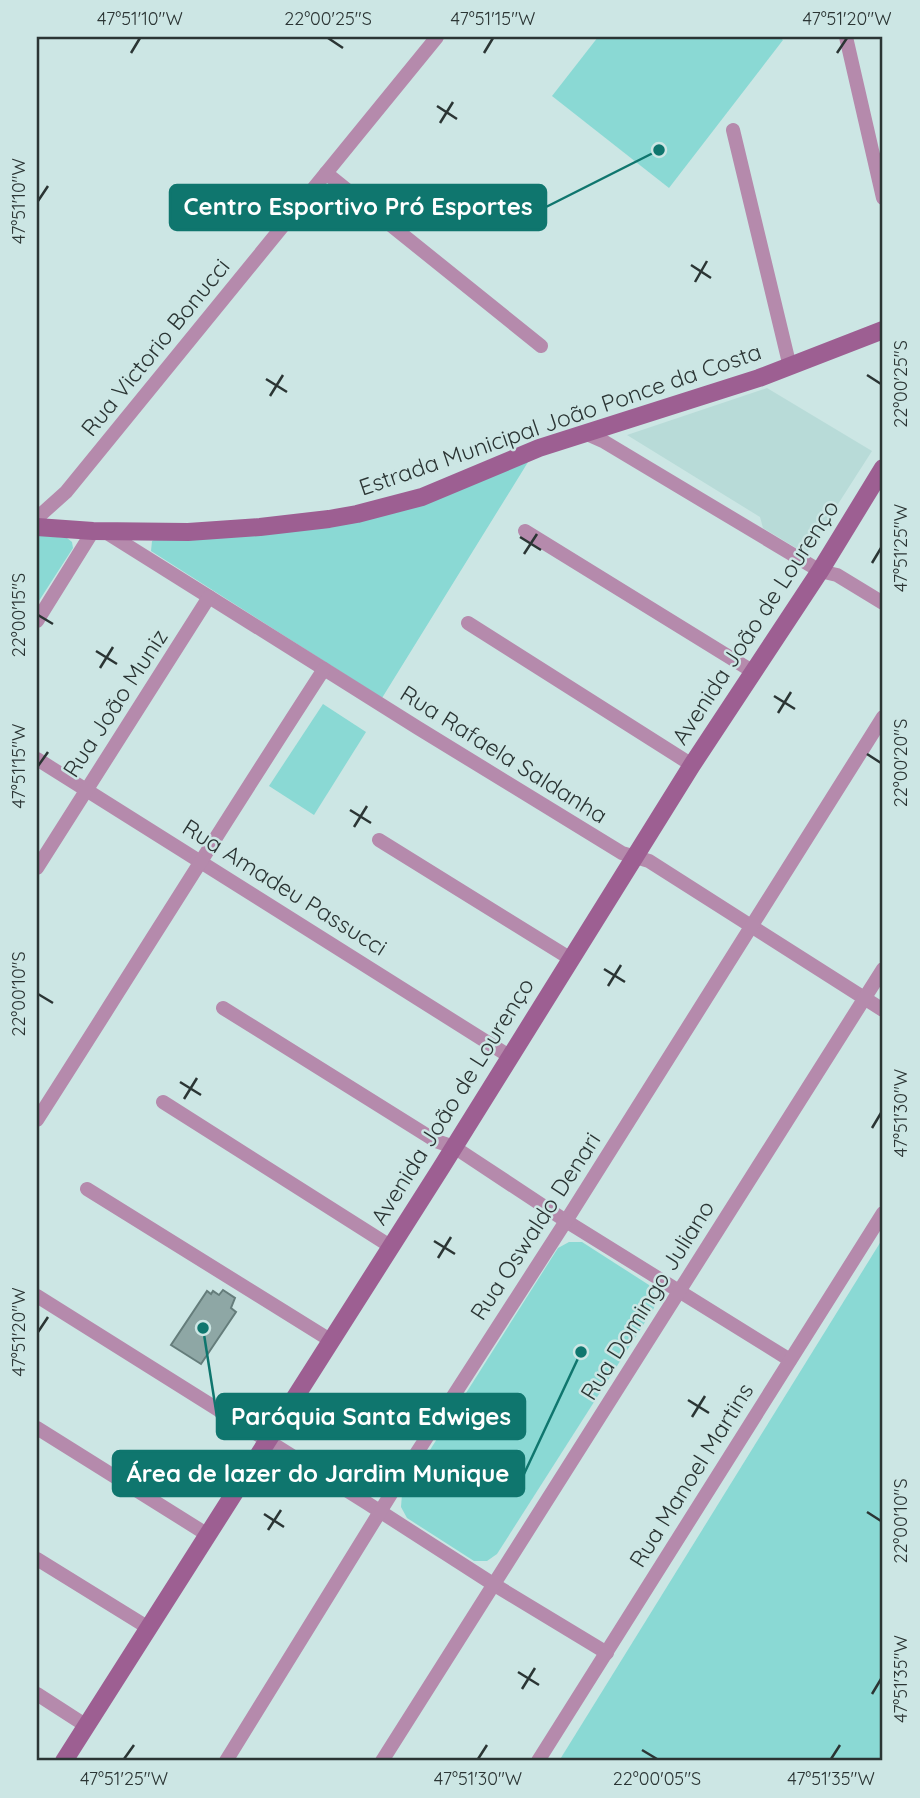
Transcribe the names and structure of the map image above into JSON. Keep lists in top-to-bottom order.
{
  "streets": {
    "street": [
      "Rua Victorio Bonucci",
      "Estrada Municipal João Ponce da Costa",
      "Avenida João de Lourenço",
      "Rua João Muniz",
      "Rua Rafaela Saldanha",
      "Rua Amadeu Passucci",
      "Rua Oswaldo Denari",
      "Rua Domingo Juliano",
      "Rua Manoel Martins"
    ]
  },
  "crossings": [
    ["Estrada Municipal João Ponce da Costa", "Rua Rafaela Saldanha"],
    ["Avenida João de Lourenço", "Rua Rafaela Saldanha"],
    ["Avenida João de Lourenço", "Rua Amadeu Passucci"],
    ["Rua João Muniz", "Rua Rafaela Saldanha"],
    ["Rua João Muniz", "Rua Amadeu Passucci"],
    ["Rua Rafaela Saldanha", "Rua Oswaldo Denari"],
    ["Rua Rafaela Saldanha", "Rua Domingo Juliano"]
  ],
  "places": ["Centro Esportivo Pró Esportes", "Paróquia Santa Edwiges", "Área de lazer do Jardim Munique"],
  "coordinates": [
    "47°51'10\"W",
    "22°00'25\"S",
    "47°51'15\"W",
    "47°51'20\"W",
    "47°51'25\"W",
    "22°00'15\"S",
    "22°00'20\"S",
    "22°00'10\"S",
    "47°51'30\"W",
    "47°51'35\"W",
    "22°00'05\"S"
  ]
}
